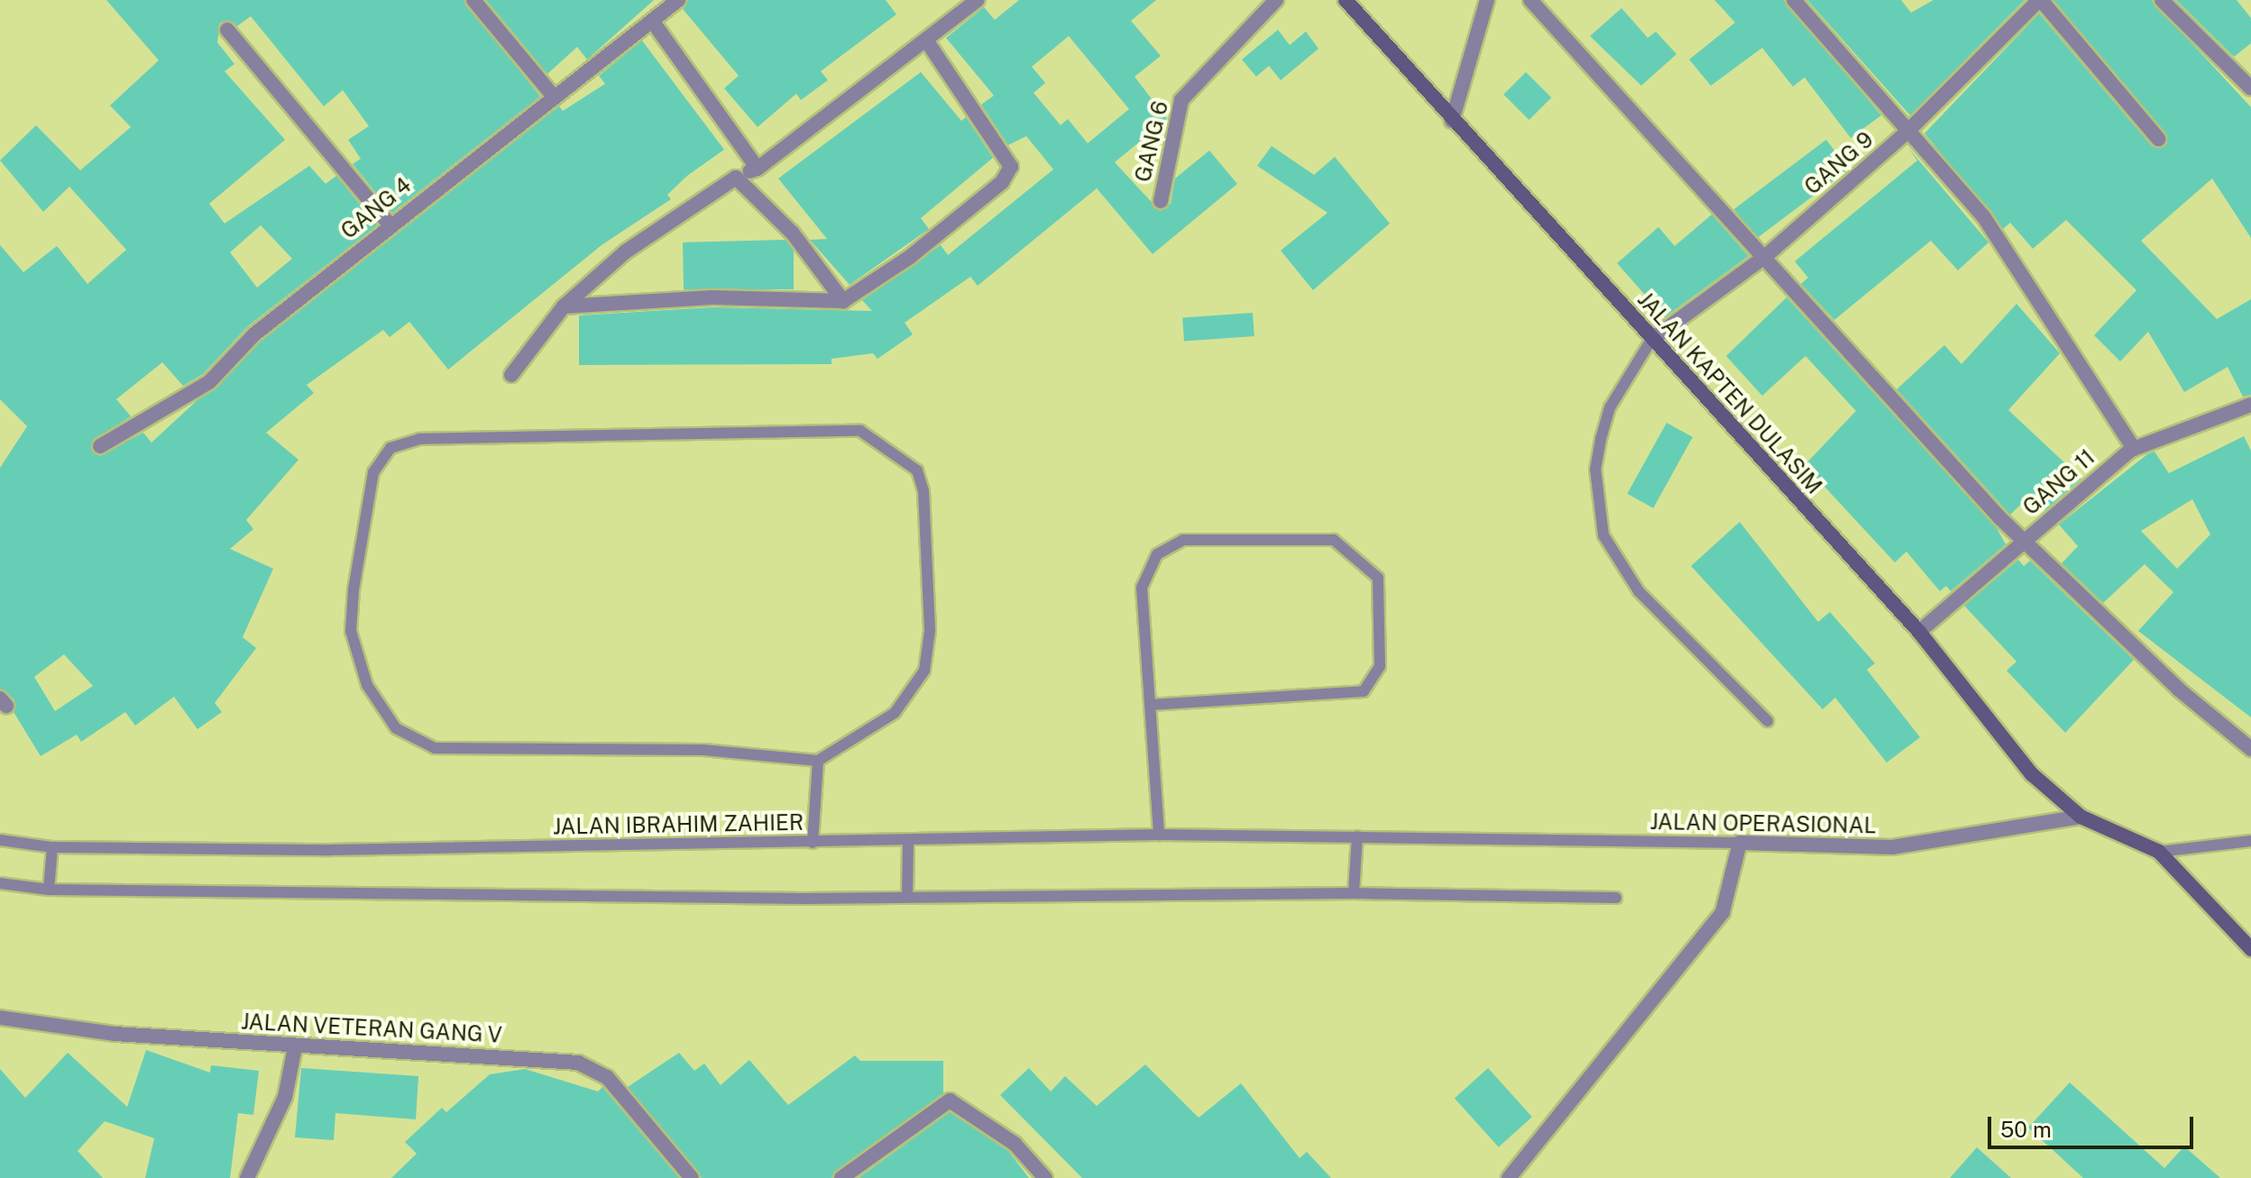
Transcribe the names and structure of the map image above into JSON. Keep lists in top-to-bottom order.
{
  "streets": {
    "main road": ["JALAN KAPTEN DULASIM"],
    "street": [
      "GANG 6",
      "GANG 9",
      "GANG 4",
      "GANG 11",
      "JALAN OPERASIONAL",
      "JALAN VETERAN GANG V"
    ],
    "lane": ["JALAN IBRAHIM ZAHIER"]
  },
  "crossings": [
    ["GANG 9", "JALAN KAPTEN DULASIM"],
    ["JALAN KAPTEN DULASIM", "GANG 11"],
    ["JALAN KAPTEN DULASIM", "JALAN OPERASIONAL"],
    ["JALAN OPERASIONAL", "JALAN IBRAHIM ZAHIER"]
  ],
  "scale_bar": "50 m"
}
